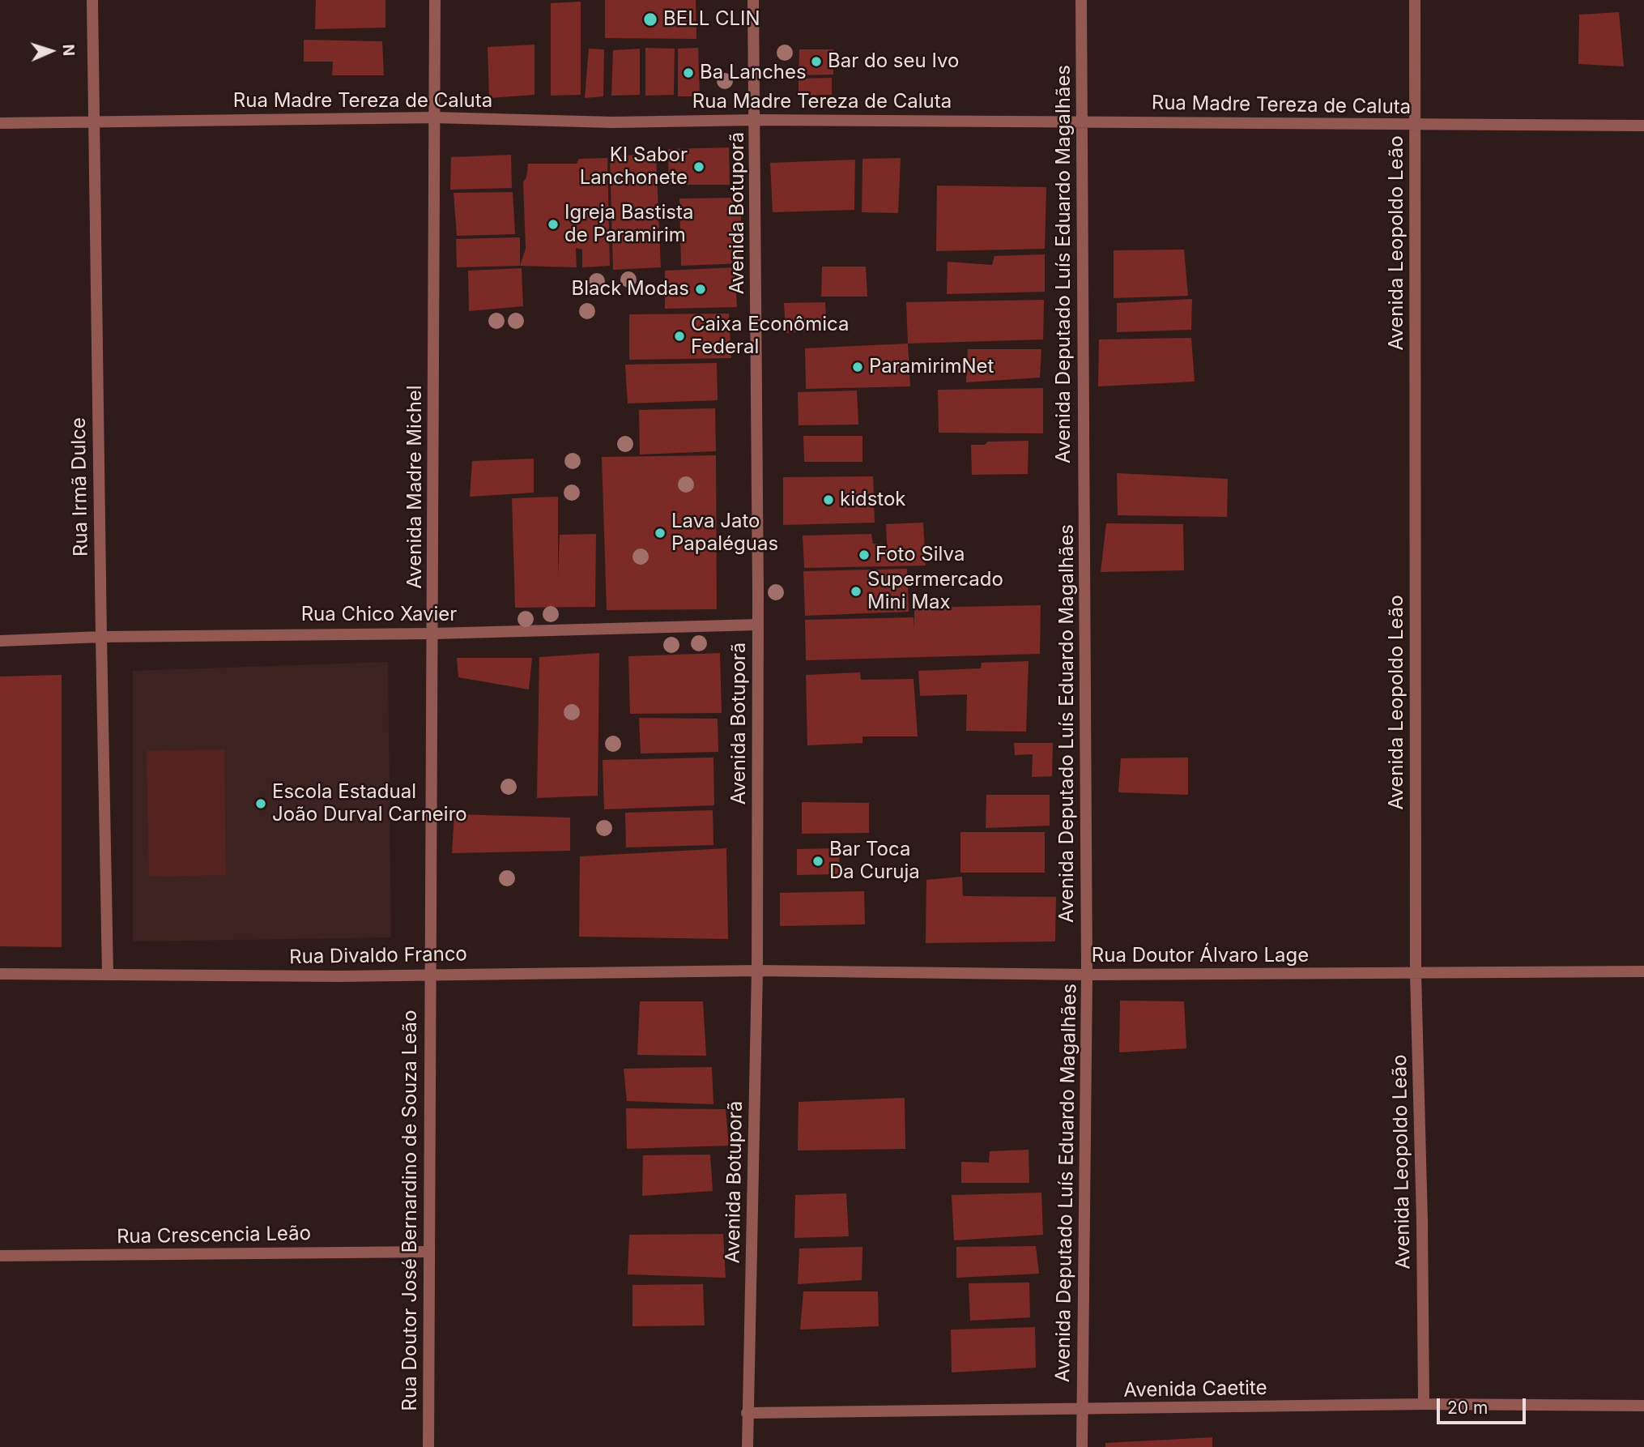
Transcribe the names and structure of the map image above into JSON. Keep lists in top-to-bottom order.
{
  "streets": {
    "street": [
      "Rua Madre Tereza de Caluta",
      "Avenida Botuporã",
      "Avenida Leopoldo Leão",
      "Avenida Deputado Luís Eduardo Magalhães",
      "Rua Irmã Dulce",
      "Avenida Madre Michel",
      "Rua Chico Xavier",
      "Rua Divaldo Franco",
      "Rua Doutor Álvaro Lage",
      "Rua Doutor José Bernardino de Souza Leão",
      "Rua Crescencia Leão",
      "Avenida Caetite"
    ]
  },
  "crossings": [
    ["Rua Madre Tereza de Caluta", "Avenida Botuporã"],
    ["Rua Madre Tereza de Caluta", "Avenida Leopoldo Leão"],
    ["Rua Madre Tereza de Caluta", "Avenida Deputado Luís Eduardo Magalhães"],
    ["Rua Madre Tereza de Caluta", "Rua Irmã Dulce"],
    ["Rua Madre Tereza de Caluta", "Avenida Madre Michel"],
    ["Avenida Botuporã", "Rua Chico Xavier"],
    ["Avenida Botuporã", "Rua Divaldo Franco"],
    ["Avenida Botuporã", "Rua Doutor Álvaro Lage"],
    ["Avenida Botuporã", "Avenida Caetite"],
    ["Avenida Leopoldo Leão", "Rua Doutor Álvaro Lage"],
    ["Avenida Leopoldo Leão", "Avenida Caetite"],
    ["Avenida Deputado Luís Eduardo Magalhães", "Rua Doutor Álvaro Lage"],
    ["Avenida Deputado Luís Eduardo Magalhães", "Avenida Caetite"],
    ["Rua Irmã Dulce", "Rua Chico Xavier"],
    ["Rua Irmã Dulce", "Rua Divaldo Franco"],
    ["Avenida Madre Michel", "Rua Chico Xavier"],
    ["Avenida Madre Michel", "Rua Divaldo Franco"],
    ["Avenida Madre Michel", "Rua Doutor José Bernardino de Souza Leão"],
    ["Rua Divaldo Franco", "Rua Doutor Álvaro Lage"],
    ["Rua Divaldo Franco", "Rua Doutor José Bernardino de Souza Leão"],
    ["Rua Doutor José Bernardino de Souza Leão", "Rua Crescencia Leão"]
  ],
  "places": [
    "BELL CLIN",
    "Bar do seu Ivo",
    "Ba Lanches",
    "KI Sabor Lanchonete",
    "Igreja Bastista de Paramirim",
    "Black Modas",
    "Caixa Econômica Federal",
    "ParamirimNet",
    "kidstok",
    "Lava Jato Papaléguas",
    "Foto Silva",
    "Supermercado Mini Max",
    "Escola Estadual João Durval Carneiro",
    "Bar Toca Da Curuja"
  ],
  "scale_bar": "20 m",
  "north": "right"
}
